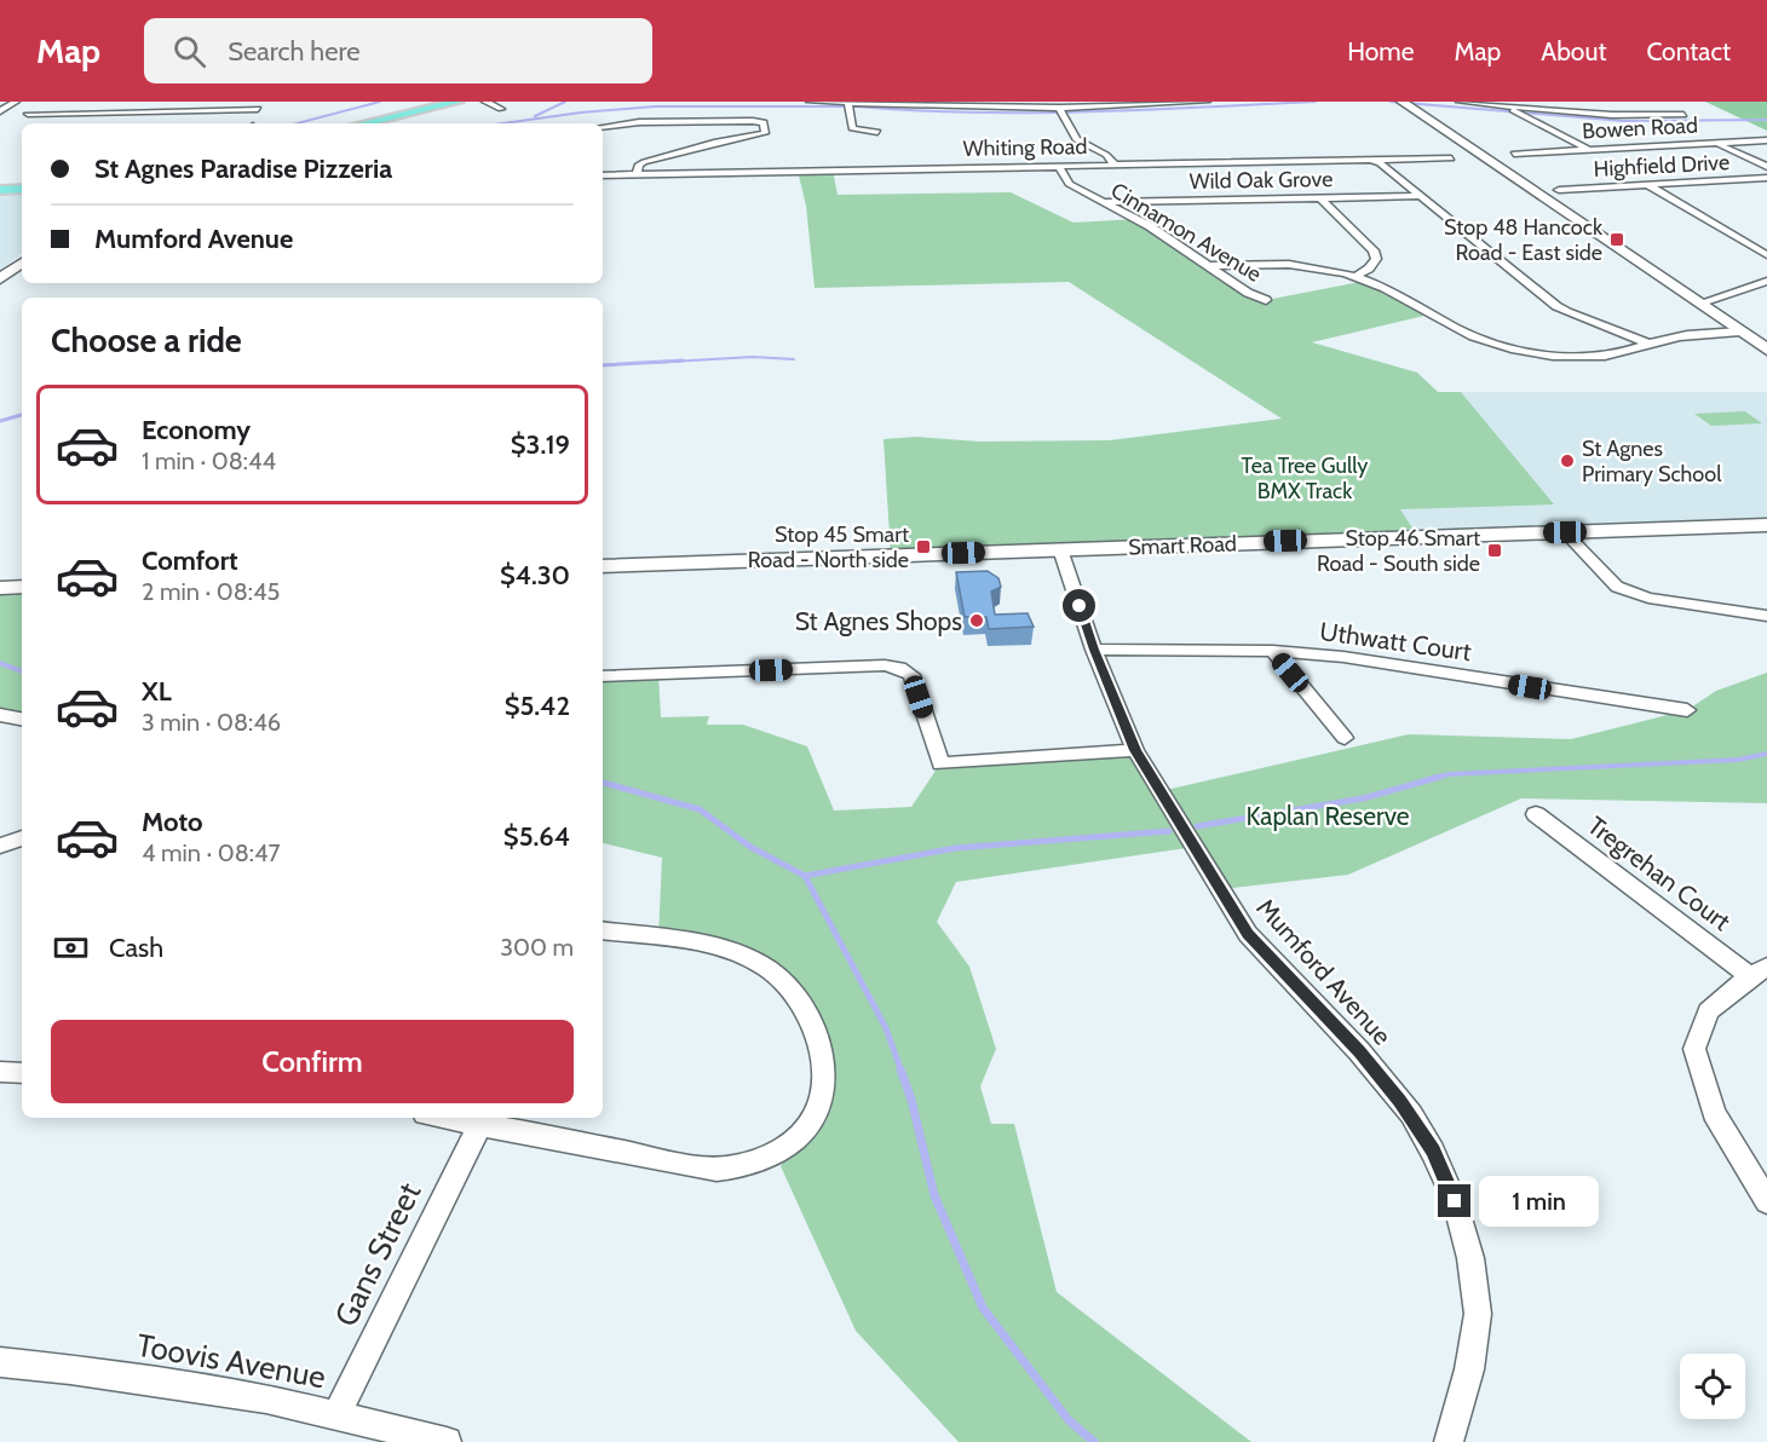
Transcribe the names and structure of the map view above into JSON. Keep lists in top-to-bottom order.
{
  "streets": {
    "main road": ["Smart Road"],
    "street": [
      "Bowen Road",
      "Whiting Road",
      "Highfield Drive",
      "Wild Oak Grove",
      "Cinnamon Avenue",
      "Uthwatt Court",
      "Tregrehan Court",
      "Mumford Avenue",
      "Gans Street",
      "Toovis Avenue"
    ]
  },
  "crossings": [
    ["Whiting Road", "Cinnamon Avenue"],
    ["Wild Oak Grove", "Cinnamon Avenue"],
    ["Smart Road", "Mumford Avenue"],
    ["Uthwatt Court", "Mumford Avenue"],
    ["Gans Street", "Toovis Avenue"]
  ],
  "parks": ["Tea Tree Gully BMX Track", "Kaplan Reserve"],
  "places": {
    "transit": ["Stop 48 Hancock Road - East side", "Stop 45 Smart Road - North side", "Stop 46 Smart Road - South side"],
    "other": ["St Agnes Primary School", "St Agnes Shops"]
  },
  "page": {
    "header": "Map",
    "search": "Search here",
    "nav": [
      "Home",
      "Map",
      "About",
      "Contact"
    ],
    "banner": ["St Agnes Paradise Pizzeria", "Mumford Avenue"],
    "heading": "Choose a ride",
    "list": [
      {
        "name": "Economy",
        "note": "1 min · 08:44",
        "value": "$3.19"
      },
      {
        "name": "Comfort",
        "note": "2 min · 08:45",
        "value": "$4.30"
      },
      {
        "name": "XL",
        "note": "3 min · 08:46",
        "value": "$5.42"
      },
      {
        "name": "Moto",
        "note": "4 min · 08:47",
        "value": "$5.64"
      }
    ],
    "pay": ["Cash", "300 m"],
    "buttons": "Confirm",
    "bubble": "1 min"
  }
}
